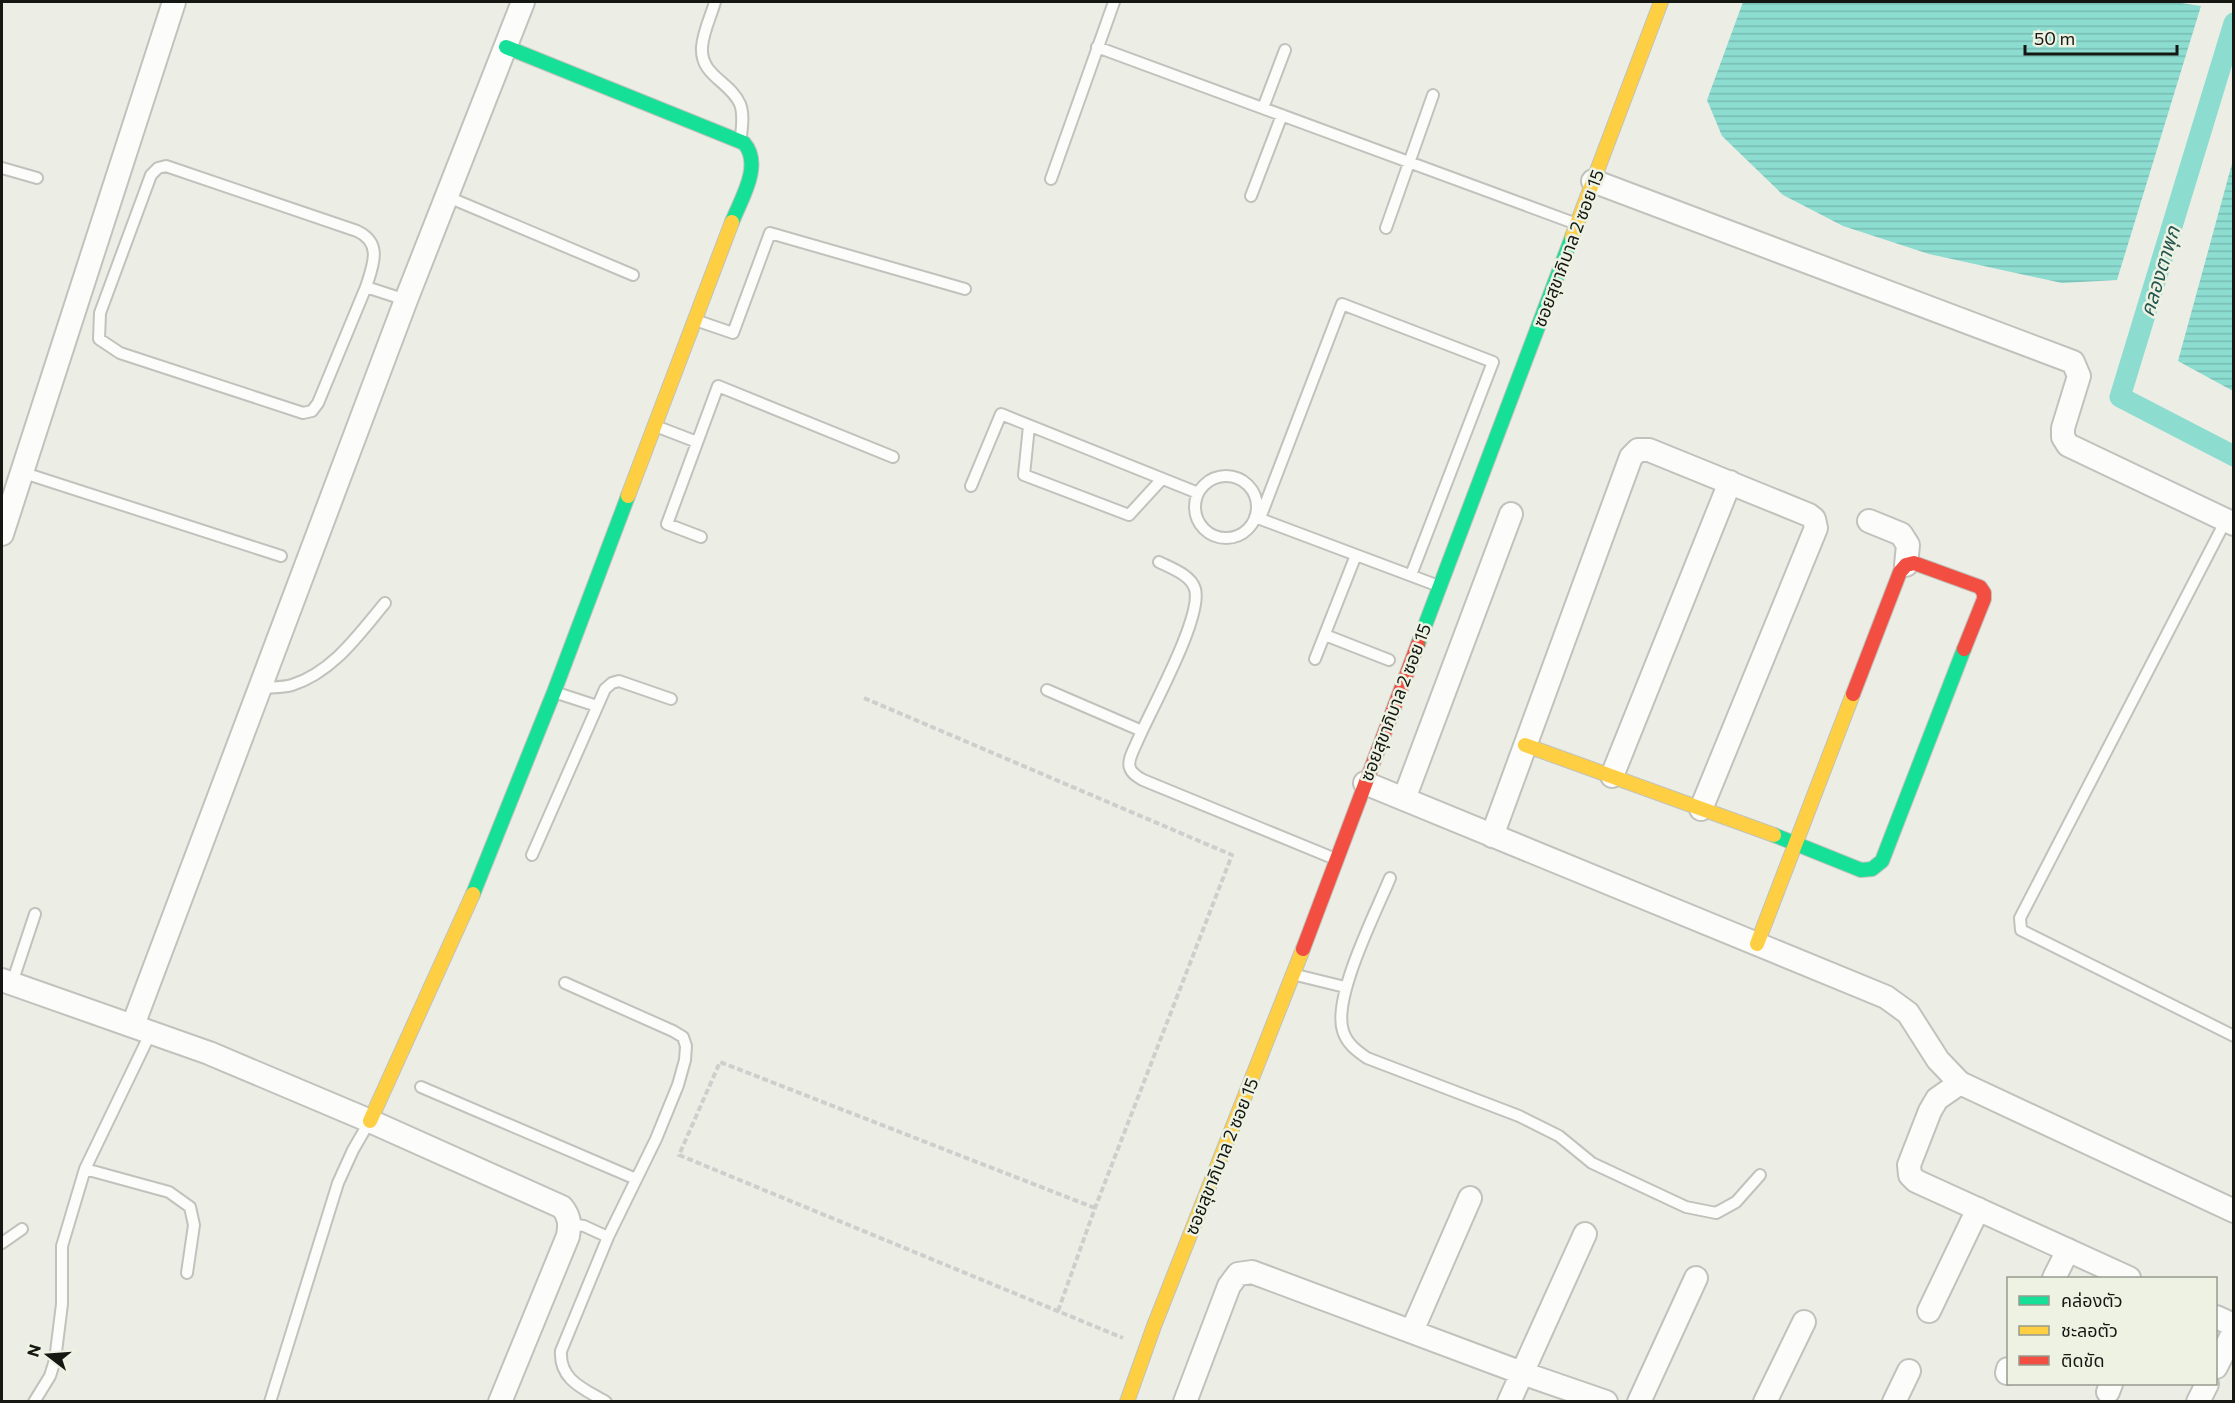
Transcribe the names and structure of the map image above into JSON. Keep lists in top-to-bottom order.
{
  "streets": {
    "street": ["ซอยสุขาภิบาล 2 ซอย 15"]
  },
  "water": ["คลองตาพุก"],
  "legend": ["คล่องตัว", "ชะลอตัว", "ติดขัด"],
  "scale_bar": "50 m",
  "north": "left"
}
